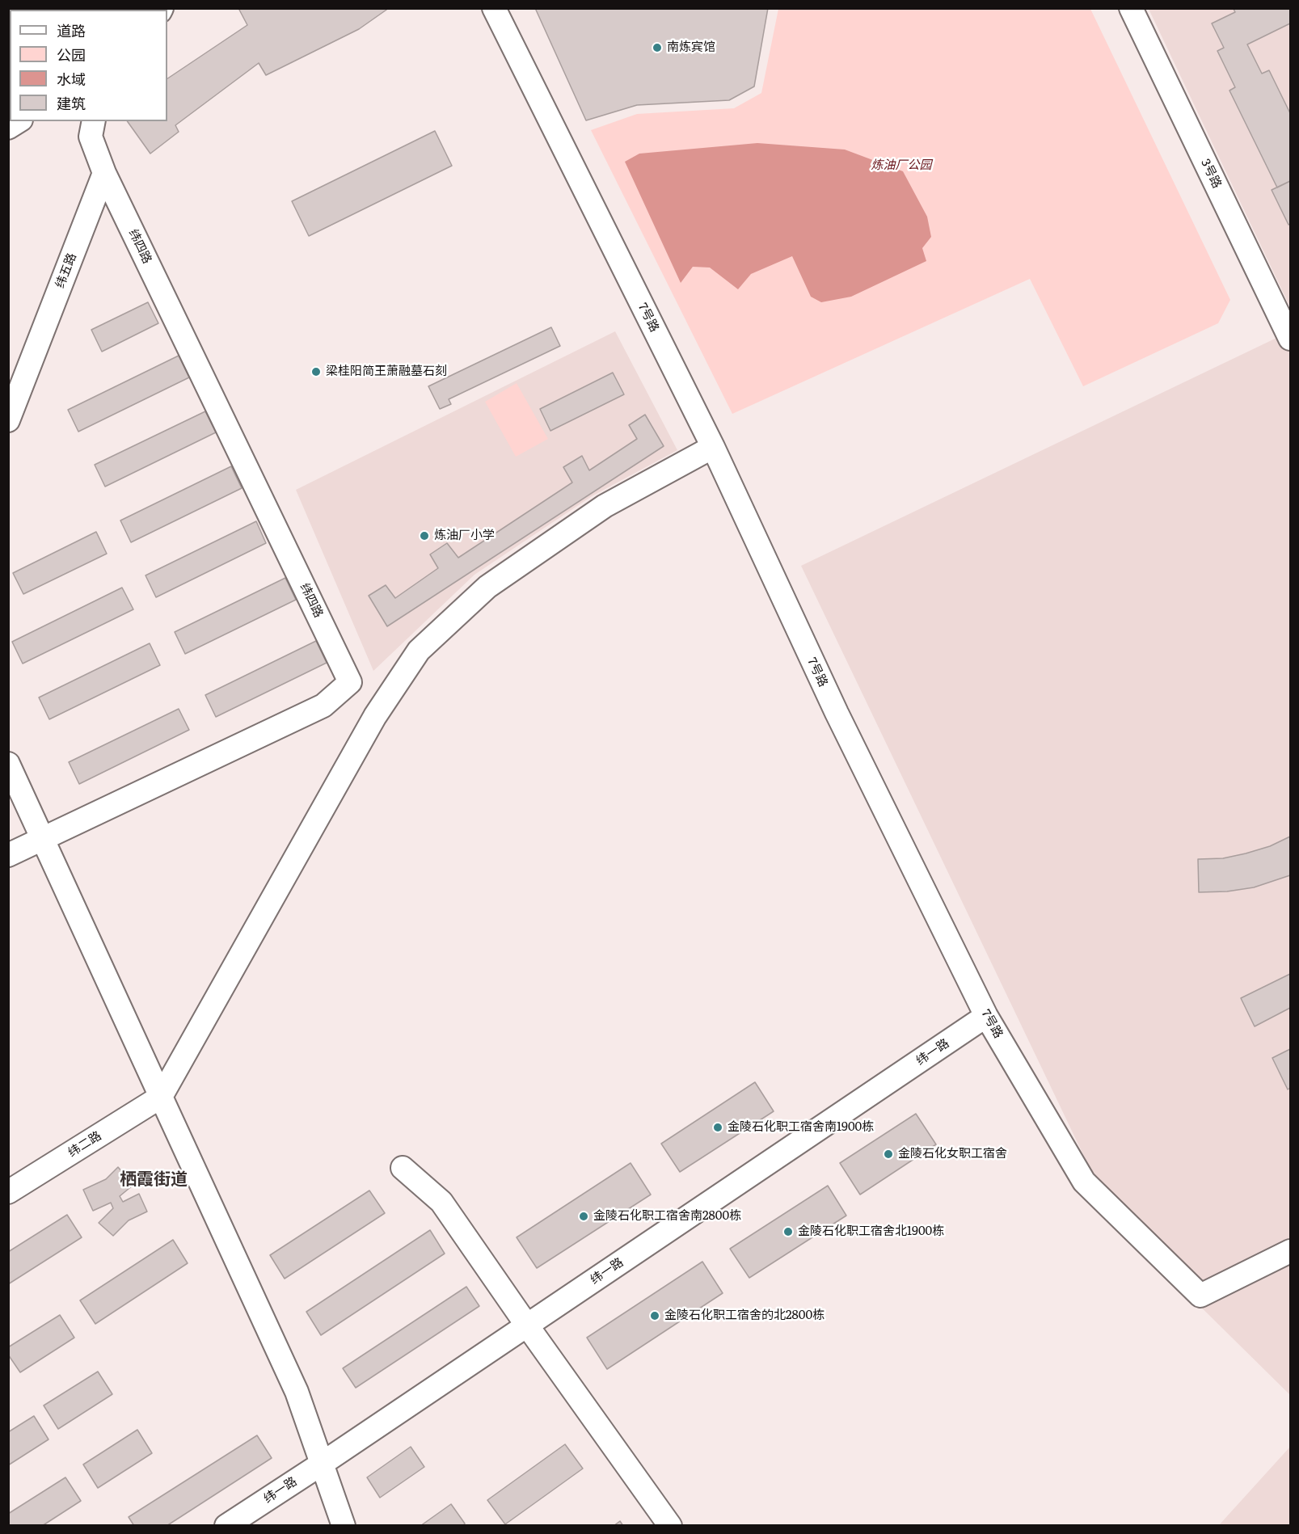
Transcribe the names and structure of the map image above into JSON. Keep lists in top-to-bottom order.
{
  "streets": {
    "street": [
      "3号路",
      "纬四路",
      "纬五路",
      "7号路",
      "纬一路",
      "纬二路"
    ]
  },
  "crossings": [
    ["纬四路", "纬五路"],
    ["7号路", "纬一路"]
  ],
  "districts": ["栖霞街道"],
  "parks": ["炼油厂公园"],
  "places": [
    "南炼宾馆",
    "梁桂阳简王萧融墓石刻",
    "炼油厂小学",
    "金陵石化职工宿舍南1900栋",
    "金陵石化女职工宿舍",
    "金陵石化职工宿舍南2800栋",
    "金陵石化职工宿舍北1900栋",
    "金陵石化职工宿舍的北2800栋"
  ],
  "legend": [
    "道路",
    "公园",
    "水域",
    "建筑"
  ]
}
